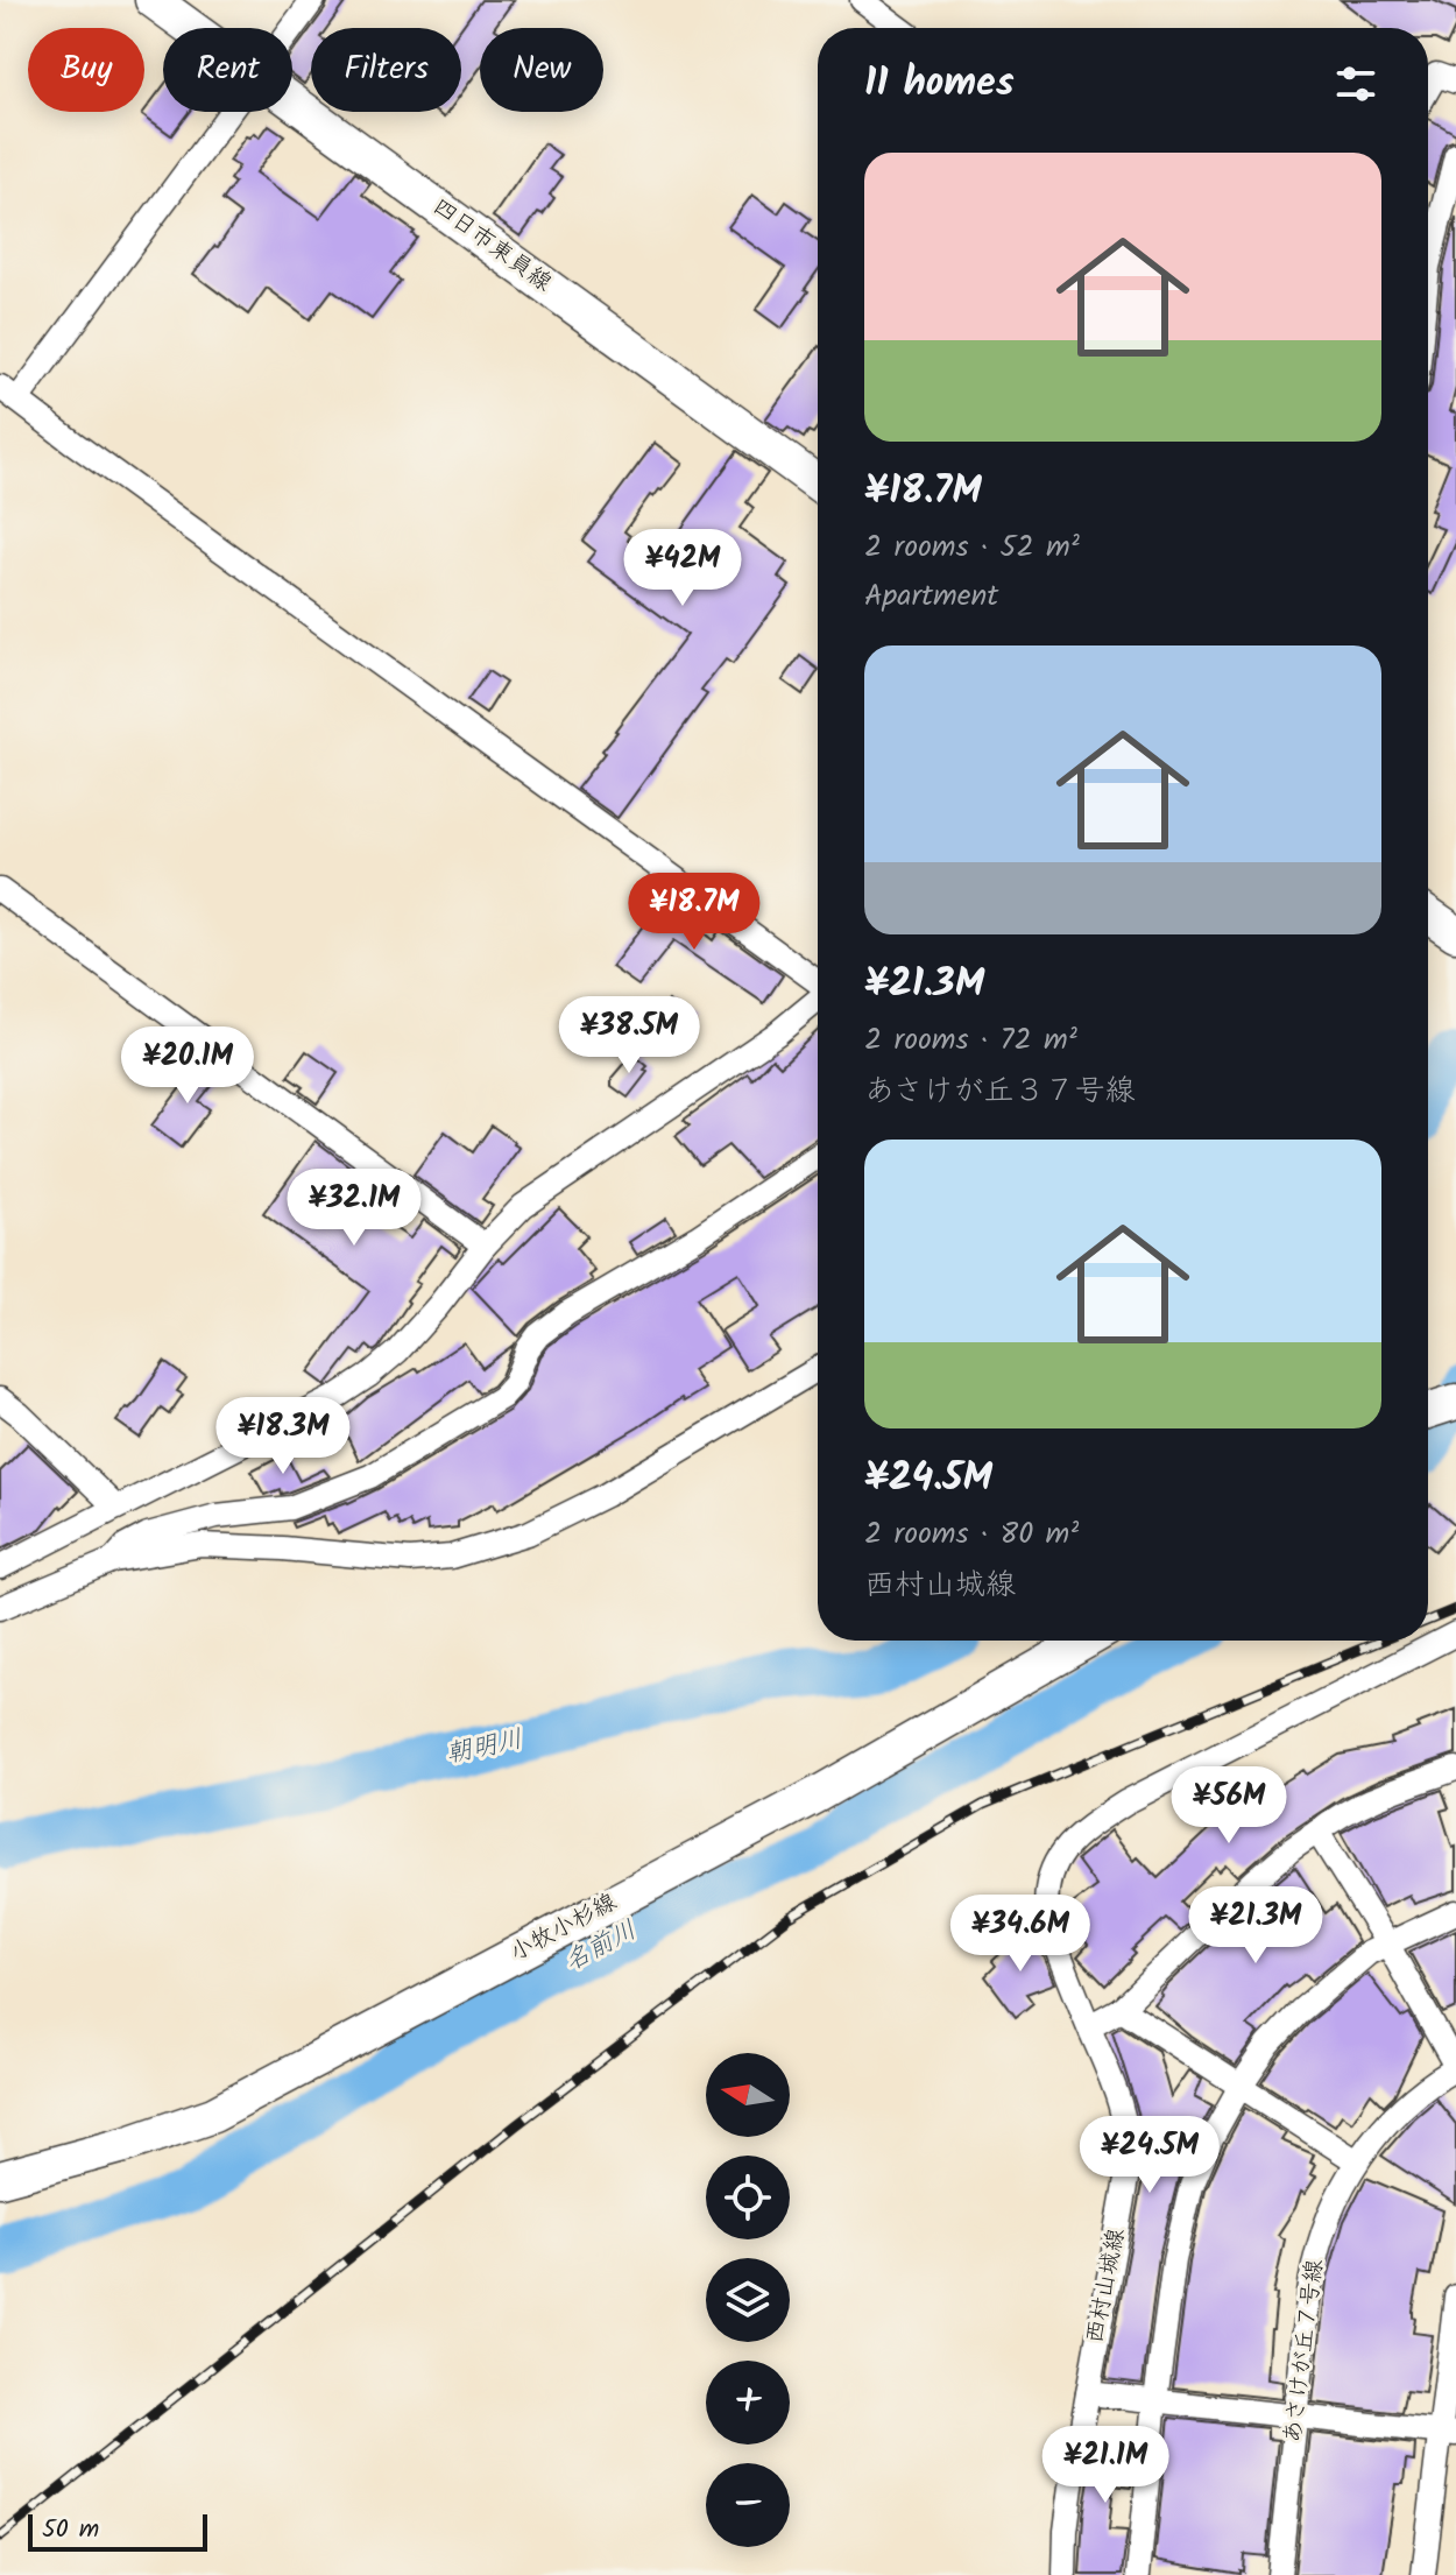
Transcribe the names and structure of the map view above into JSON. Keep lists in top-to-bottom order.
{
  "streets": {
    "main road": ["四日市東員線", "小牧小杉線"],
    "street": ["西村山城線", "あさけが丘７号線"]
  },
  "water": ["朝明川", "名前川"],
  "scale_bar": "50 m",
  "north": "left",
  "page": {
    "chip": [
      "Buy",
      "Rent",
      "Filters",
      "New"
    ],
    "heading": "11 homes",
    "list": [
      {
        "name": "¥18.7M",
        "note": "2 rooms · 52 m² · Apartment"
      },
      {
        "name": "¥21.3M",
        "note": "2 rooms · 72 m² · あさけが丘３７号線"
      },
      {
        "name": "¥24.5M",
        "note": "2 rooms · 80 m² · 西村山城線"
      }
    ],
    "price": [
      "¥42M",
      "¥18.7M",
      "¥38.5M",
      "¥20.1M",
      "¥32.1M",
      "¥18.3M",
      "¥56M",
      "¥21.3M",
      "¥34.6M",
      "¥24.5M",
      "¥21.1M"
    ],
    "map_buttons": ["+", "−"],
    "scale": "50 m"
  }
}
